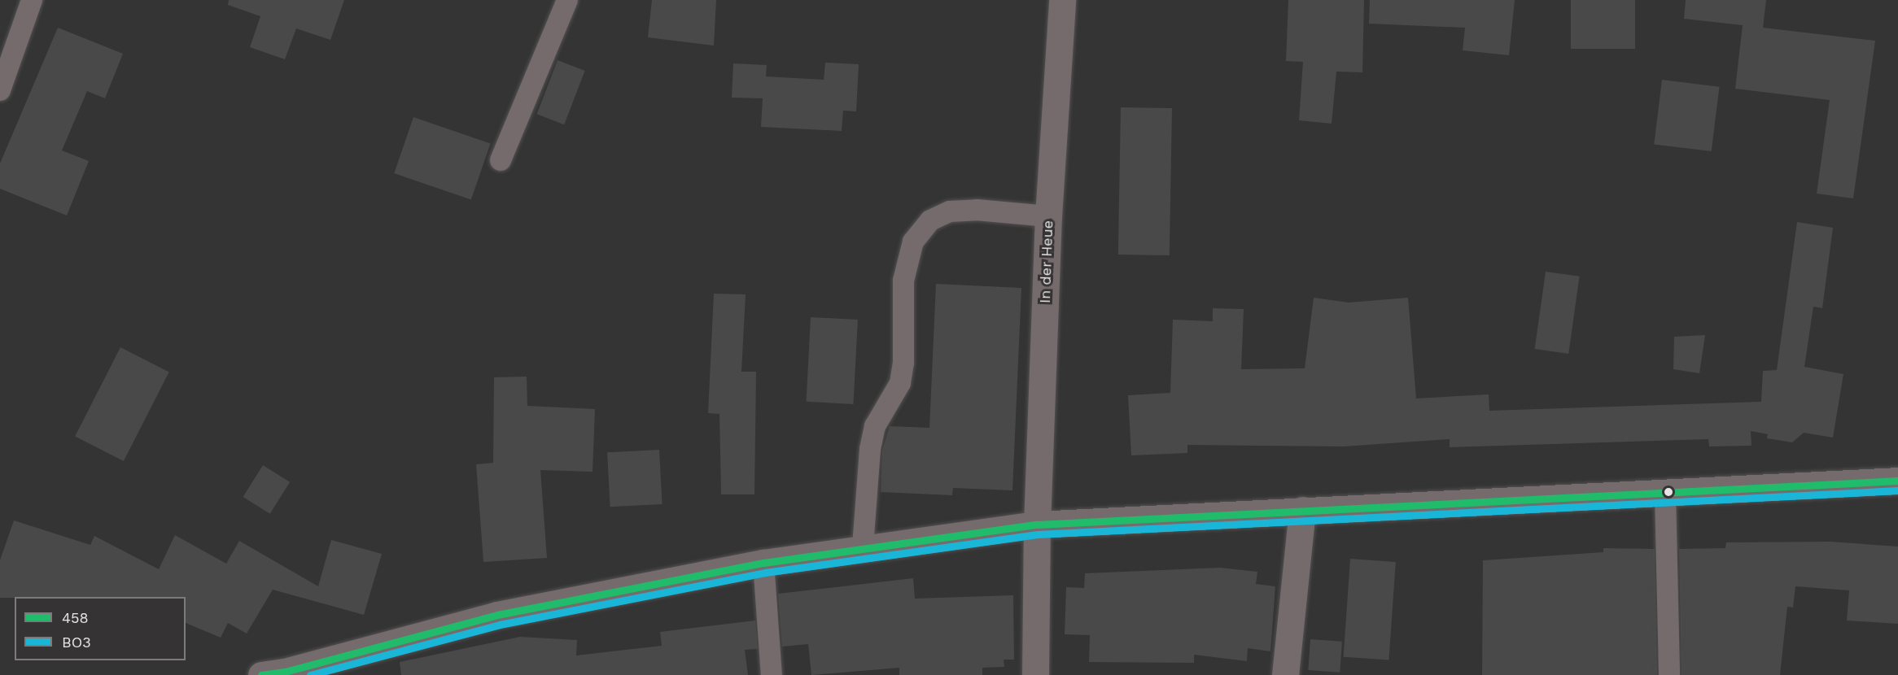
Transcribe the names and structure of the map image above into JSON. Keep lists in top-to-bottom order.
{
  "streets": {
    "street": ["In der Heue"]
  },
  "lines": ["transit line 458", "transit line BO3"],
  "legend": ["458", "BO3"]
}
